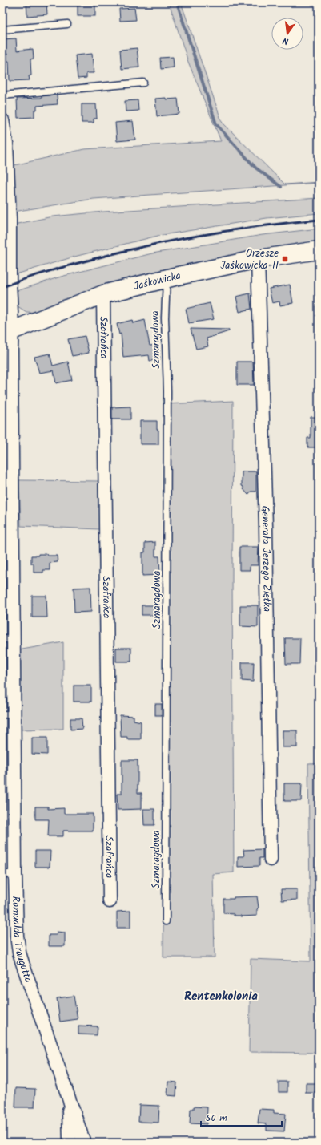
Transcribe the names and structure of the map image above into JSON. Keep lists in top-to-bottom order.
{
  "streets": {
    "street": [
      "Jaśkowicka",
      "Szafrańca",
      "Generała Jerzego Ziętka",
      "Romualda Traugutta"
    ],
    "lane": ["Szmaragdowa"]
  },
  "crossings": [
    ["Jaśkowicka", "Szafrańca"],
    ["Jaśkowicka", "Szmaragdowa"],
    ["Jaśkowicka", "Generała Jerzego Ziętka"],
    ["Jaśkowicka", "Romualda Traugutta"]
  ],
  "districts": ["Rentenkolonia"],
  "places": {
    "transit": ["Orzesze Jaśkowicka II"]
  },
  "scale_bar": "50 m",
  "north": "bottom"
}
